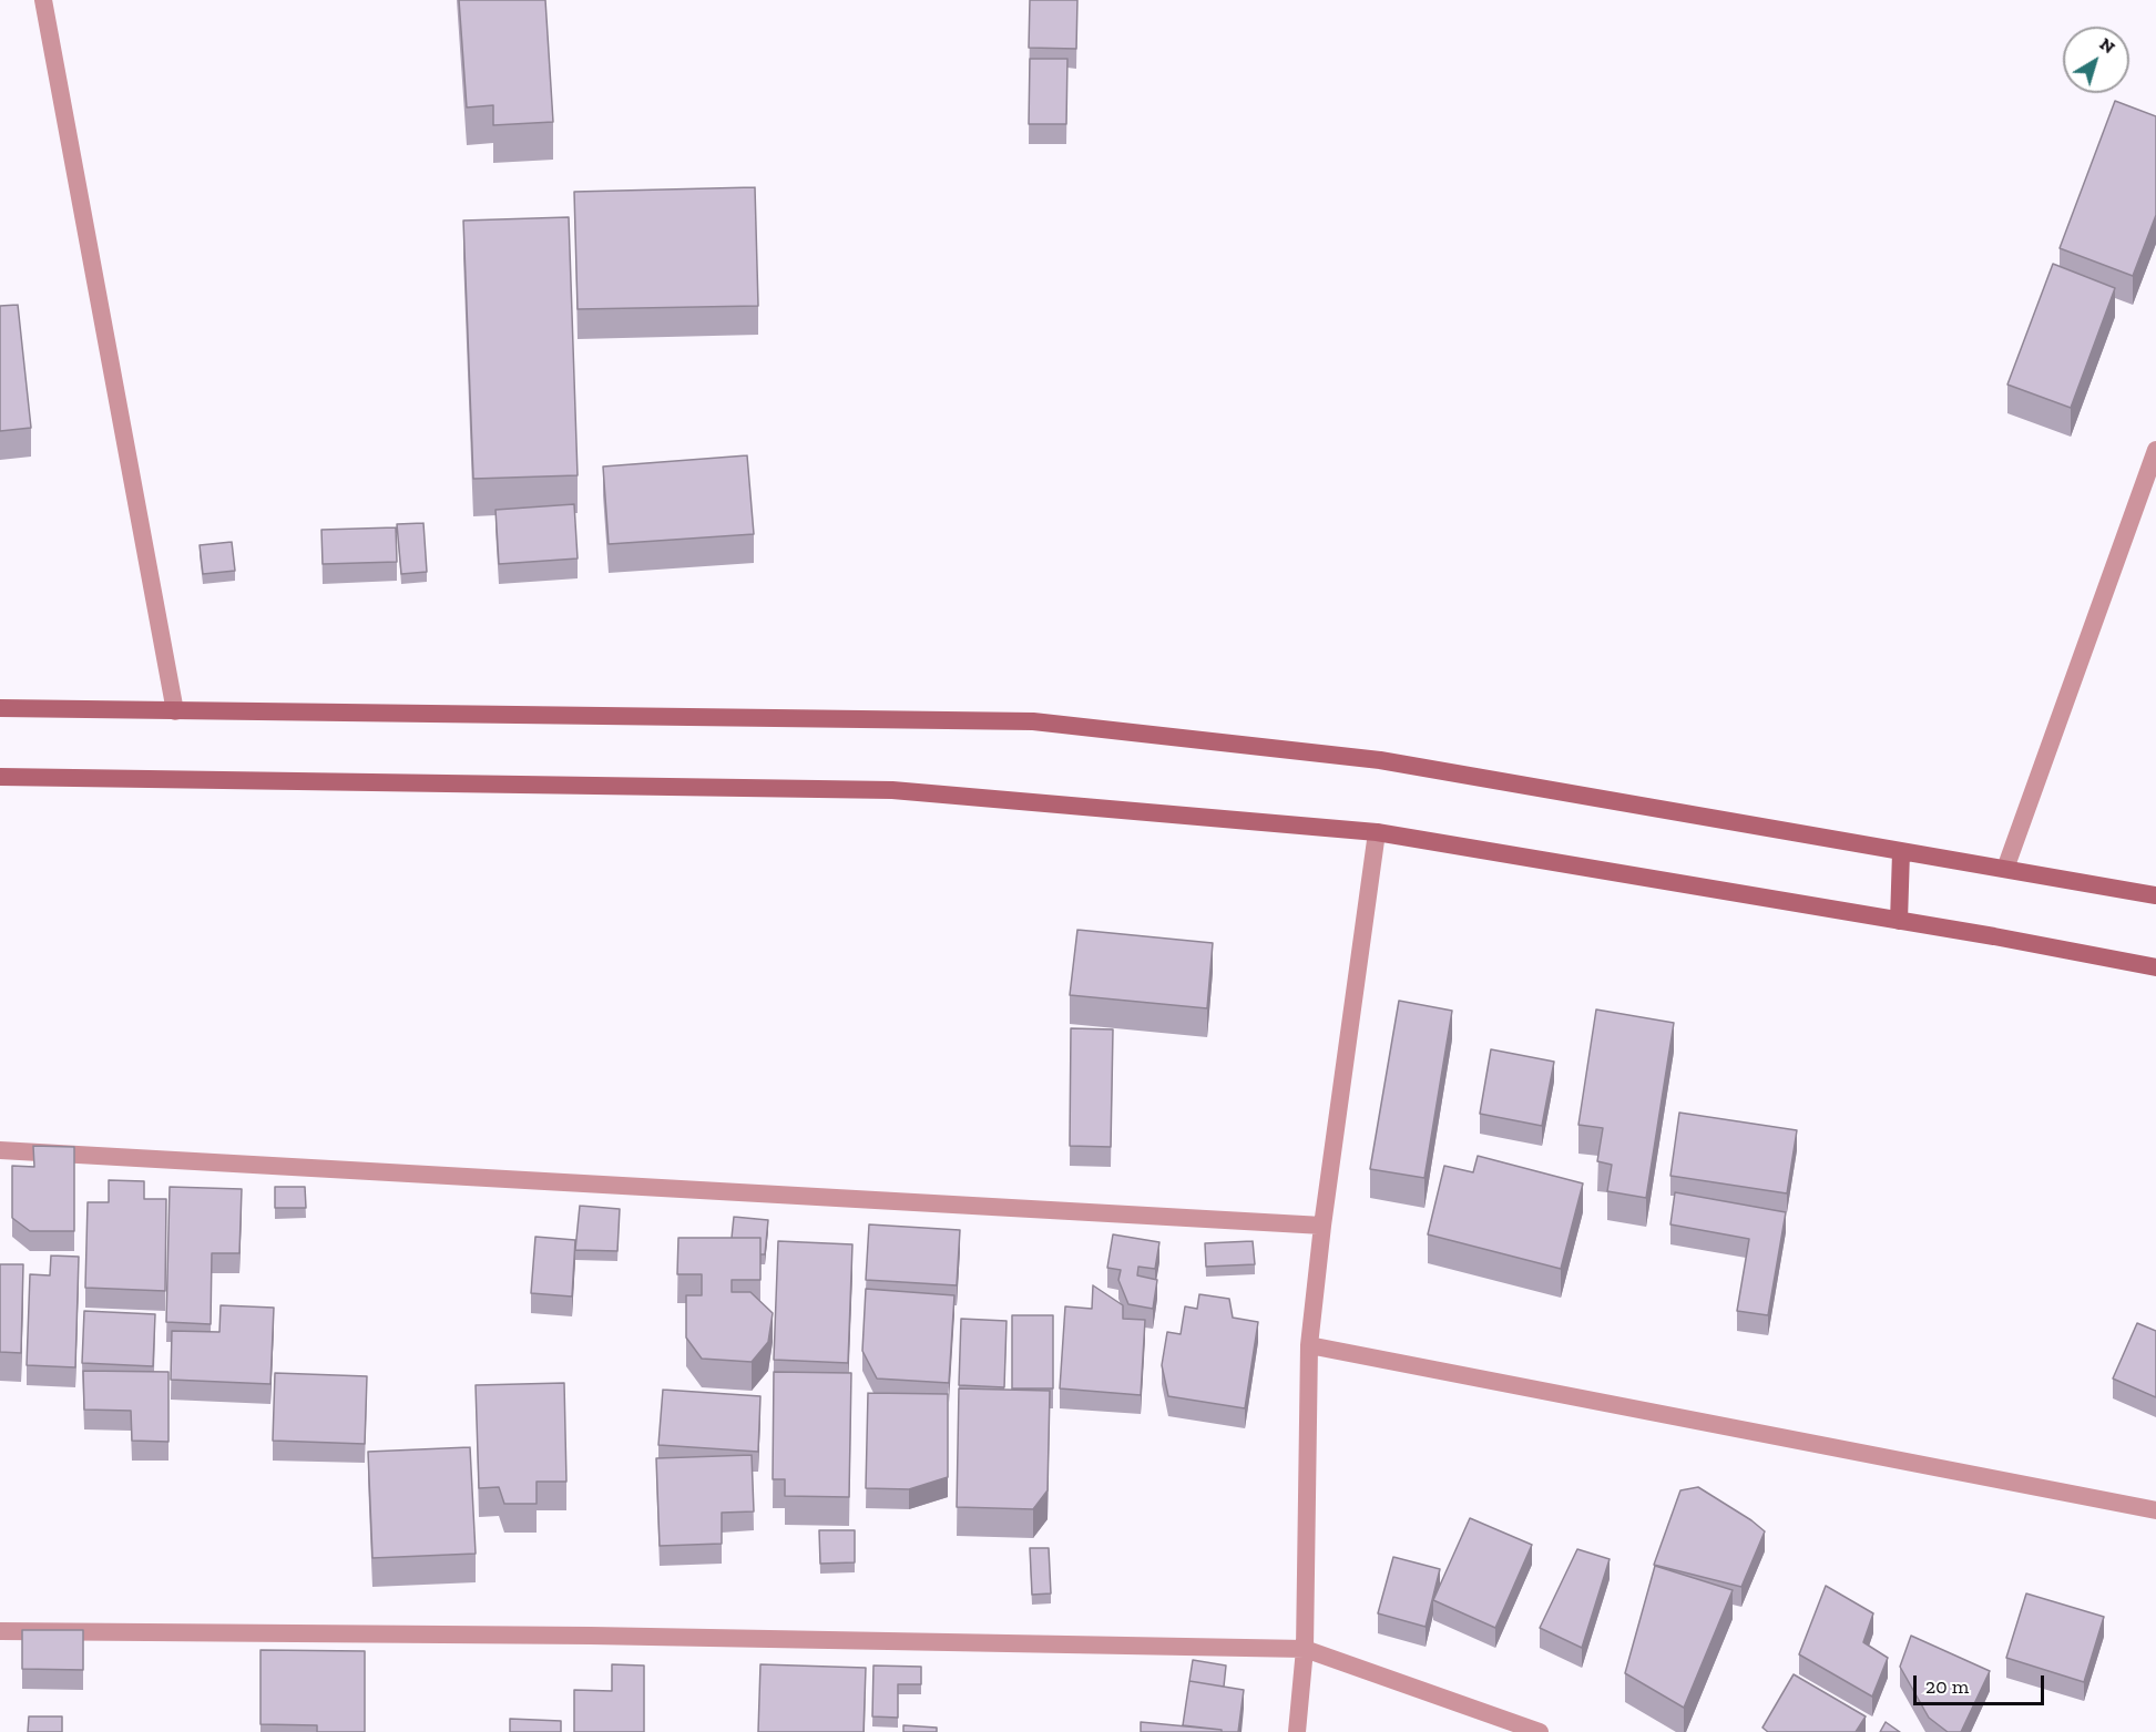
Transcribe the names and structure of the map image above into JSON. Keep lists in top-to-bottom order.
{
  "scale_bar": "20 m",
  "north": "top right"
}
